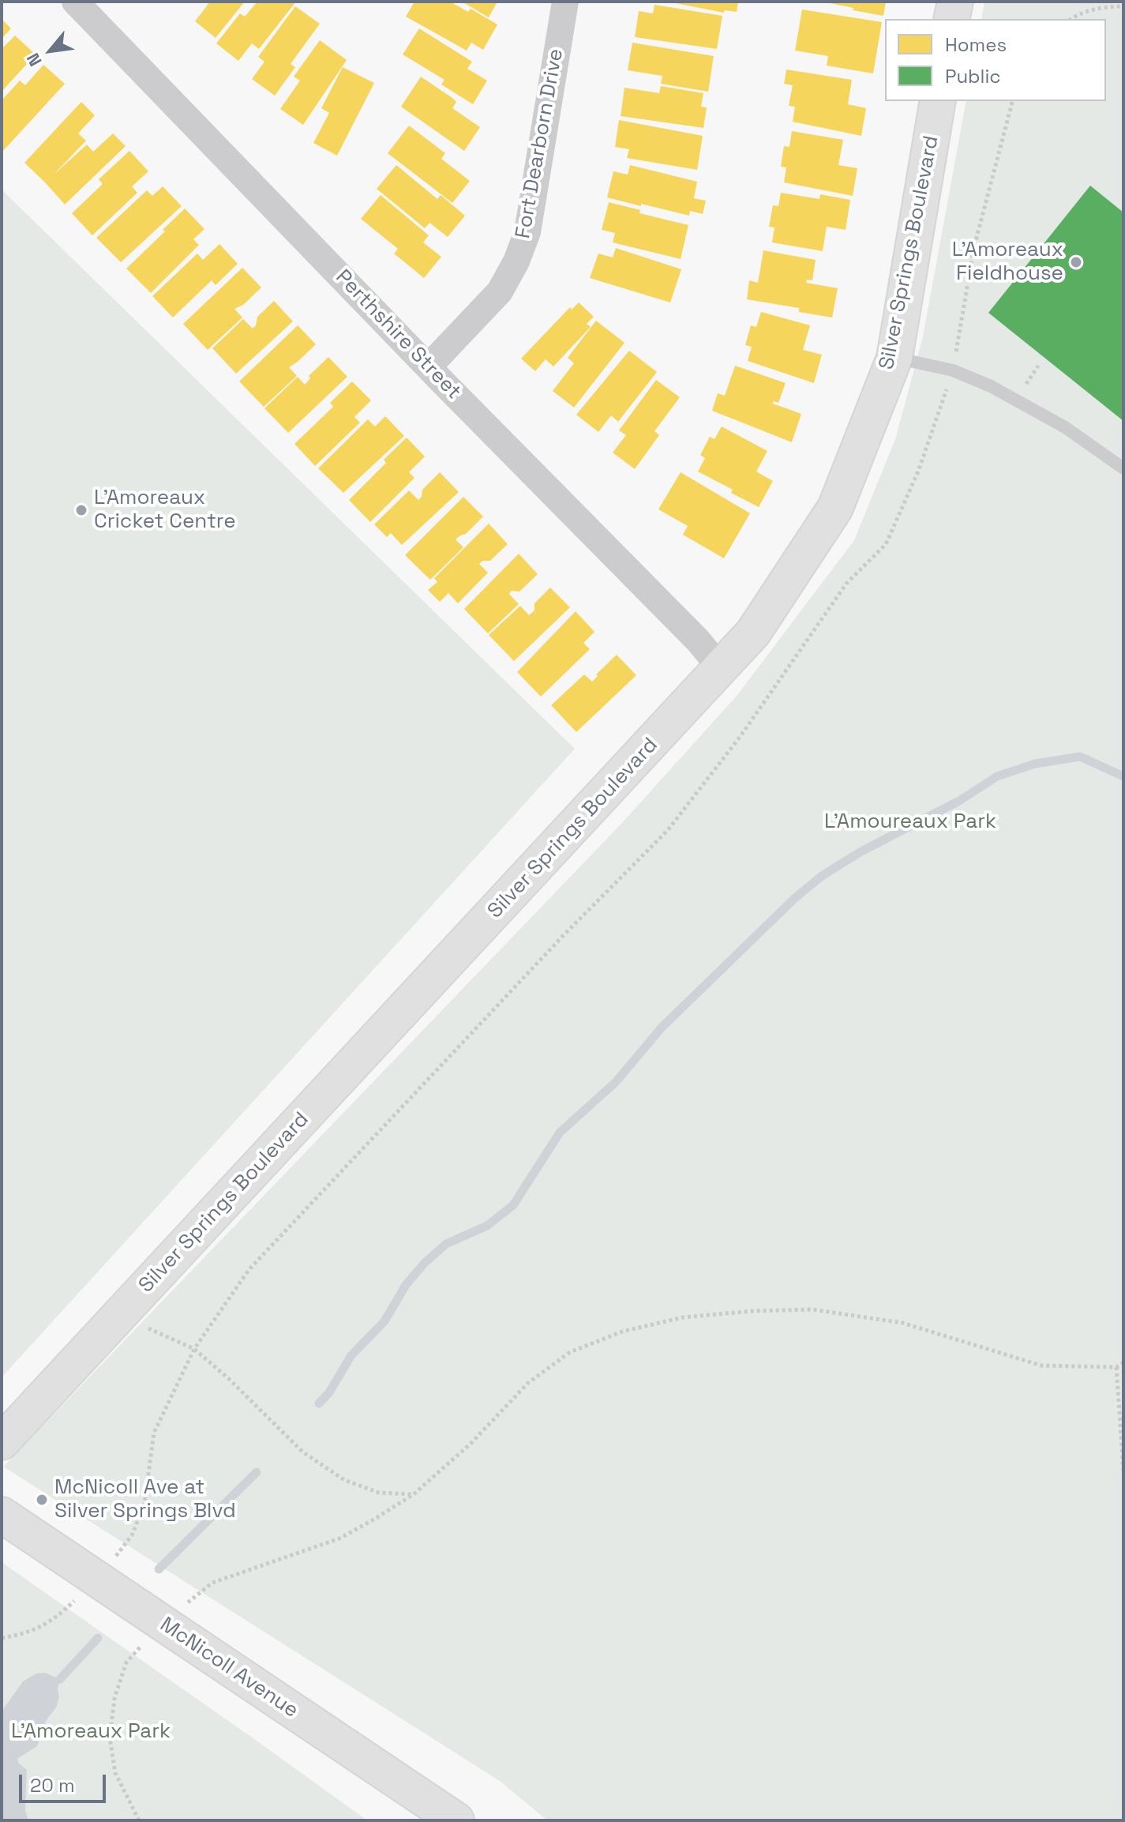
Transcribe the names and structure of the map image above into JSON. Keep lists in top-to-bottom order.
{
  "streets": {
    "street": [
      "Fort Dearborn Drive",
      "Silver Springs Boulevard",
      "Perthshire Street",
      "McNicoll Avenue"
    ]
  },
  "crossings": [
    ["Fort Dearborn Drive", "Perthshire Street"],
    ["Silver Springs Boulevard", "Perthshire Street"]
  ],
  "parks": ["L'Amoureaux Park", "L'Amoreaux Park"],
  "places": ["L'Amoreaux Fieldhouse", "L'Amoreaux Cricket Centre", "McNicoll Ave at Silver Springs Blvd"],
  "legend": ["Homes", "Public"],
  "scale_bar": "20 m",
  "north": "bottom left"
}
